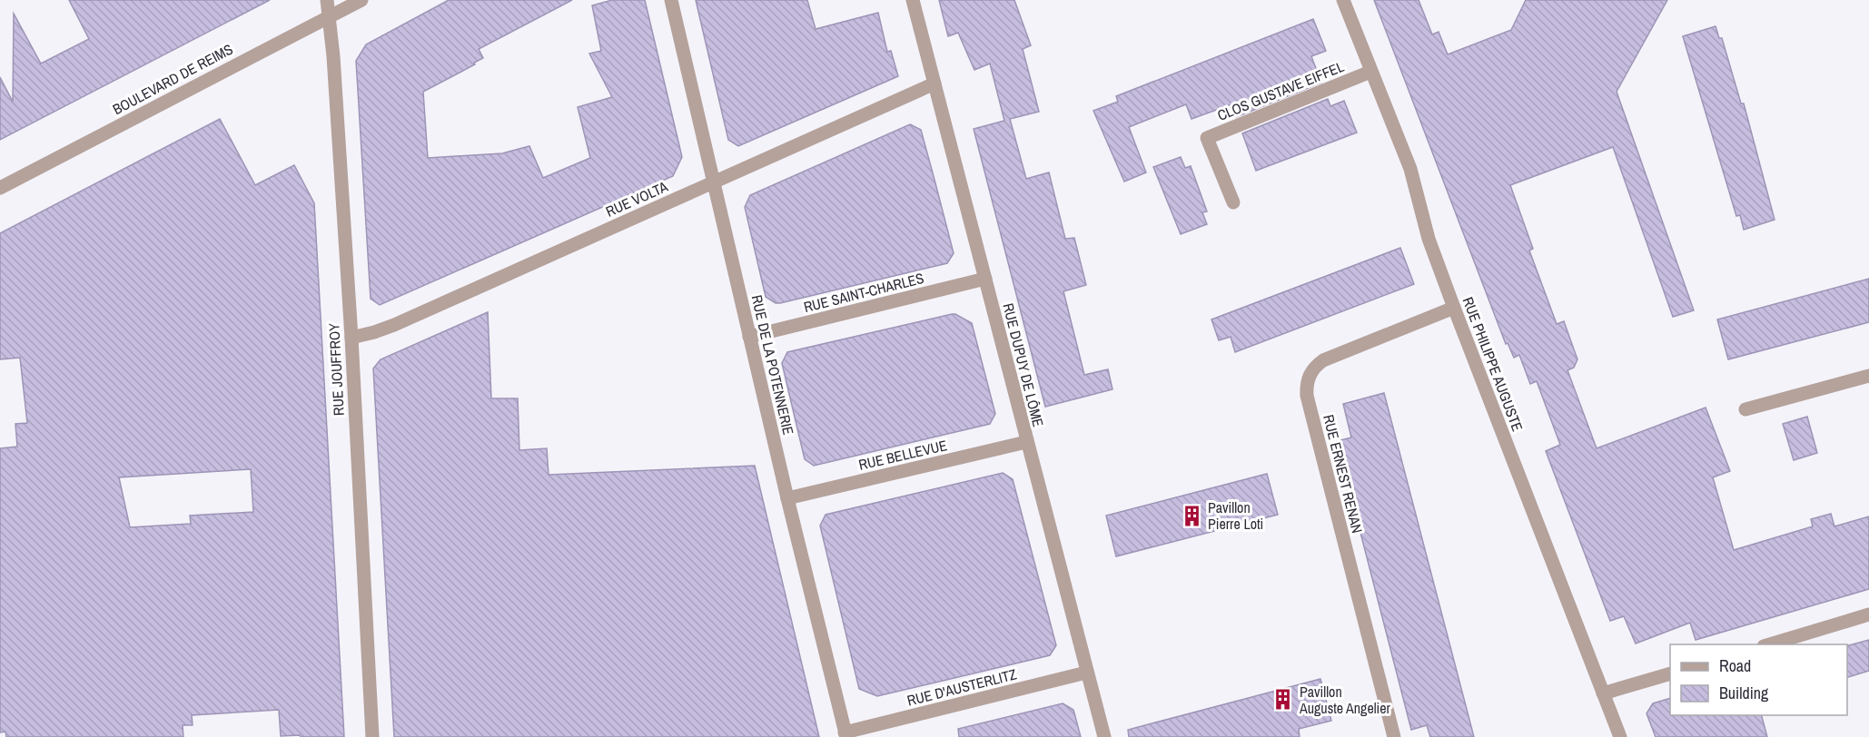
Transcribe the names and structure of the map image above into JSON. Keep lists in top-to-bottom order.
{
  "streets": {
    "street": [
      "BOULEVARD DE REIMS",
      "CLOS GUSTAVE EIFFEL",
      "RUE VOLTA",
      "RUE SAINT-CHARLES",
      "RUE PHILIPPE AUGUSTE",
      "RUE DE LA POTENNERIE",
      "RUE DUPUY DE LÔME",
      "RUE JOUFFROY",
      "RUE BELLEVUE",
      "RUE ERNEST RENAN",
      "RUE D'AUSTERLITZ"
    ]
  },
  "crossings": [
    ["BOULEVARD DE REIMS", "RUE JOUFFROY"],
    ["CLOS GUSTAVE EIFFEL", "RUE PHILIPPE AUGUSTE"],
    ["RUE VOLTA", "RUE DE LA POTENNERIE"],
    ["RUE VOLTA", "RUE DUPUY DE LÔME"],
    ["RUE VOLTA", "RUE JOUFFROY"],
    ["RUE SAINT-CHARLES", "RUE DE LA POTENNERIE"],
    ["RUE SAINT-CHARLES", "RUE DUPUY DE LÔME"],
    ["RUE PHILIPPE AUGUSTE", "RUE ERNEST RENAN"],
    ["RUE DE LA POTENNERIE", "RUE BELLEVUE"],
    ["RUE DE LA POTENNERIE", "RUE D'AUSTERLITZ"],
    ["RUE DUPUY DE LÔME", "RUE BELLEVUE"],
    ["RUE DUPUY DE LÔME", "RUE D'AUSTERLITZ"]
  ],
  "places": {
    "building": ["Pavillon Pierre Loti", "Pavillon Auguste Angelier"]
  },
  "legend": ["Road", "Building"]
}
